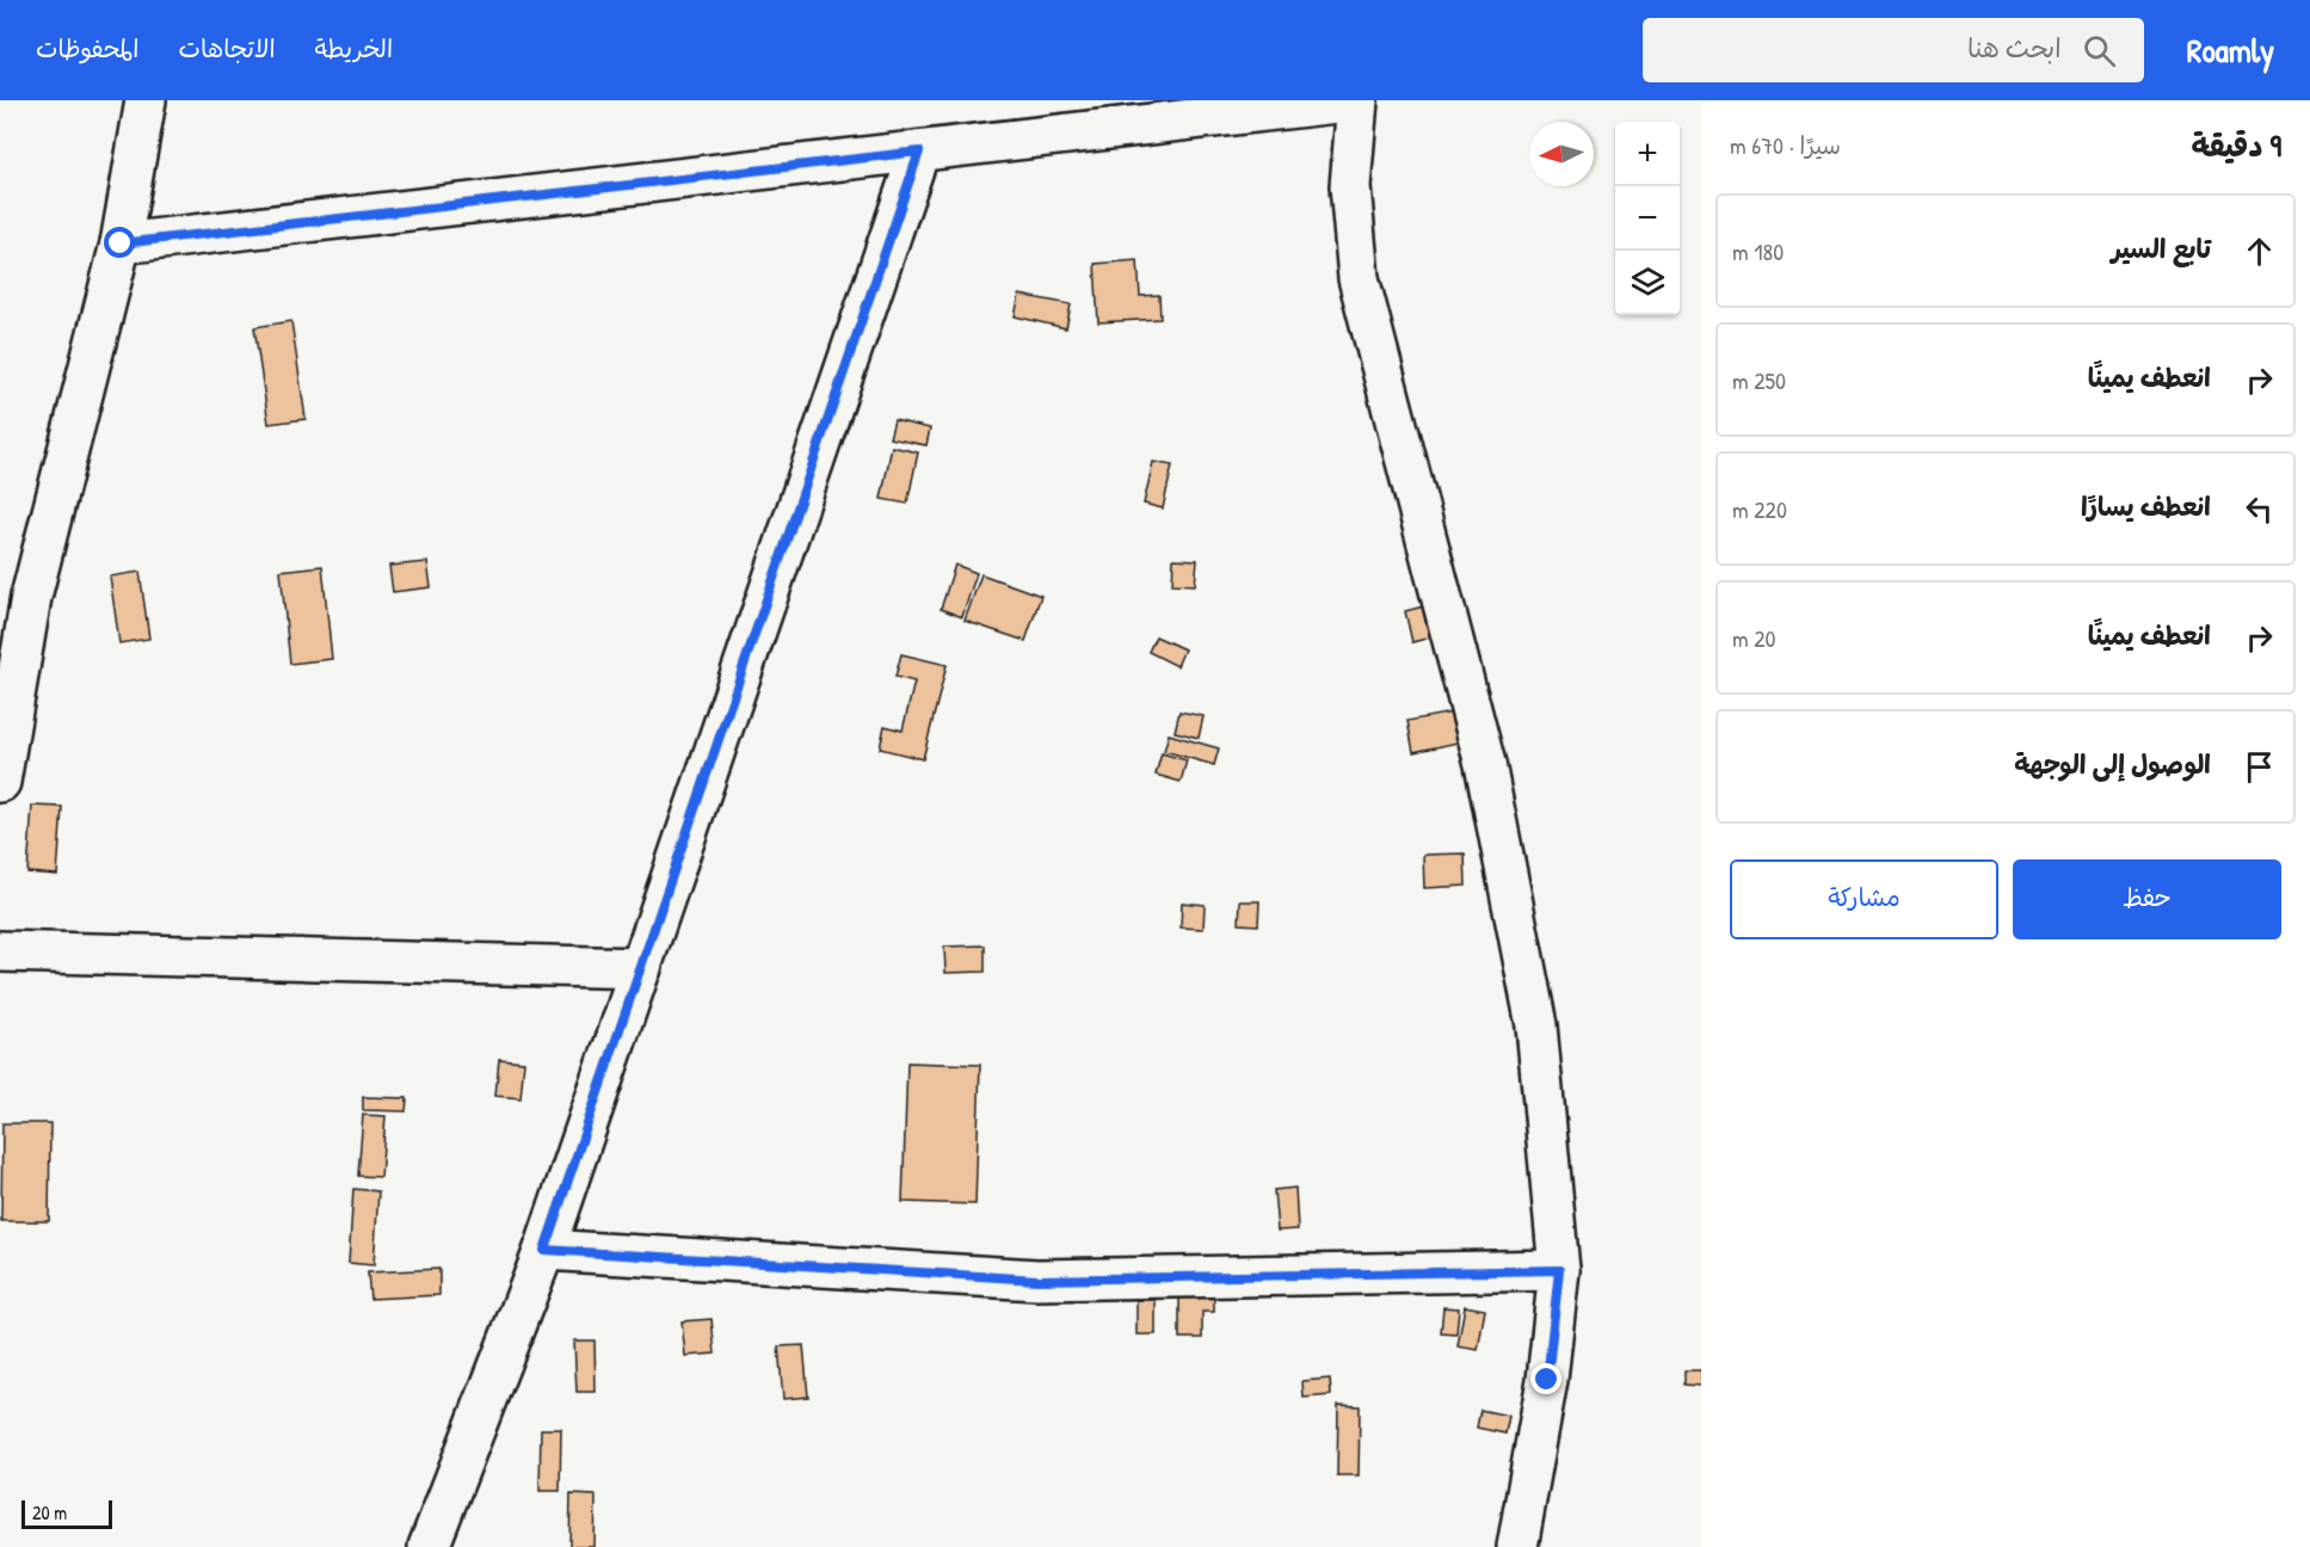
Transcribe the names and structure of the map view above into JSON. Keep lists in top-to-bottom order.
{
  "scale_bar": "20 m",
  "north": "left",
  "page": {
    "header": "Roamly",
    "search": "ابحث هنا",
    "nav": ["الخريطة", "الاتجاهات", "المحفوظات"],
    "heading": ["9 دقيقة", "سيرًا · 670 m"],
    "map_buttons": ["+", "−"],
    "list": [
      ["تابع السير", "180 m"],
      ["انعطف يمينًا", "250 m"],
      ["انعطف يسارًا", "220 m"],
      ["انعطف يمينًا", "20 m"],
      "الوصول إلى الوجهة"
    ],
    "buttons": ["حفظ", "مشاركة"],
    "scale": "20 m"
  }
}
